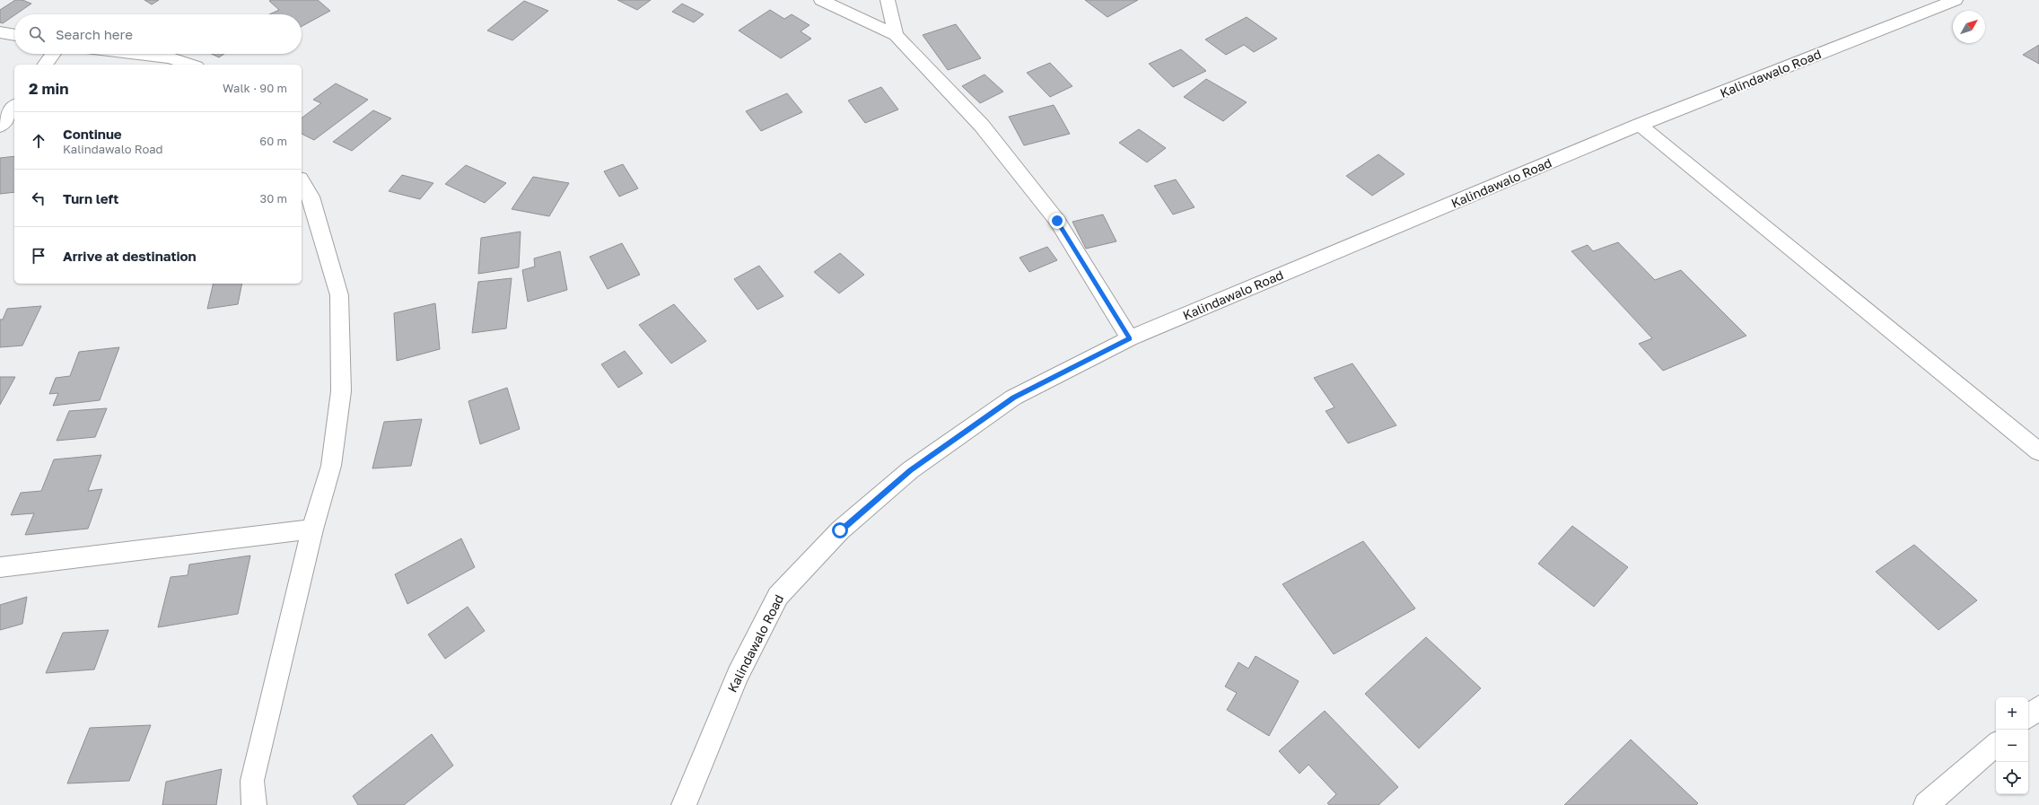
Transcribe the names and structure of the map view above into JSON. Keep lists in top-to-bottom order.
{
  "streets": {
    "street": ["Kalindawalo Road"]
  },
  "north": "top right",
  "page": {
    "search": "Search here",
    "heading": ["2 min", "Walk · 90 m"],
    "list": [
      ["Continue", "Kalindawalo Road", "60 m"],
      ["Turn left", "30 m"],
      "Arrive at destination"
    ],
    "map_buttons": ["+", "−"]
  }
}
